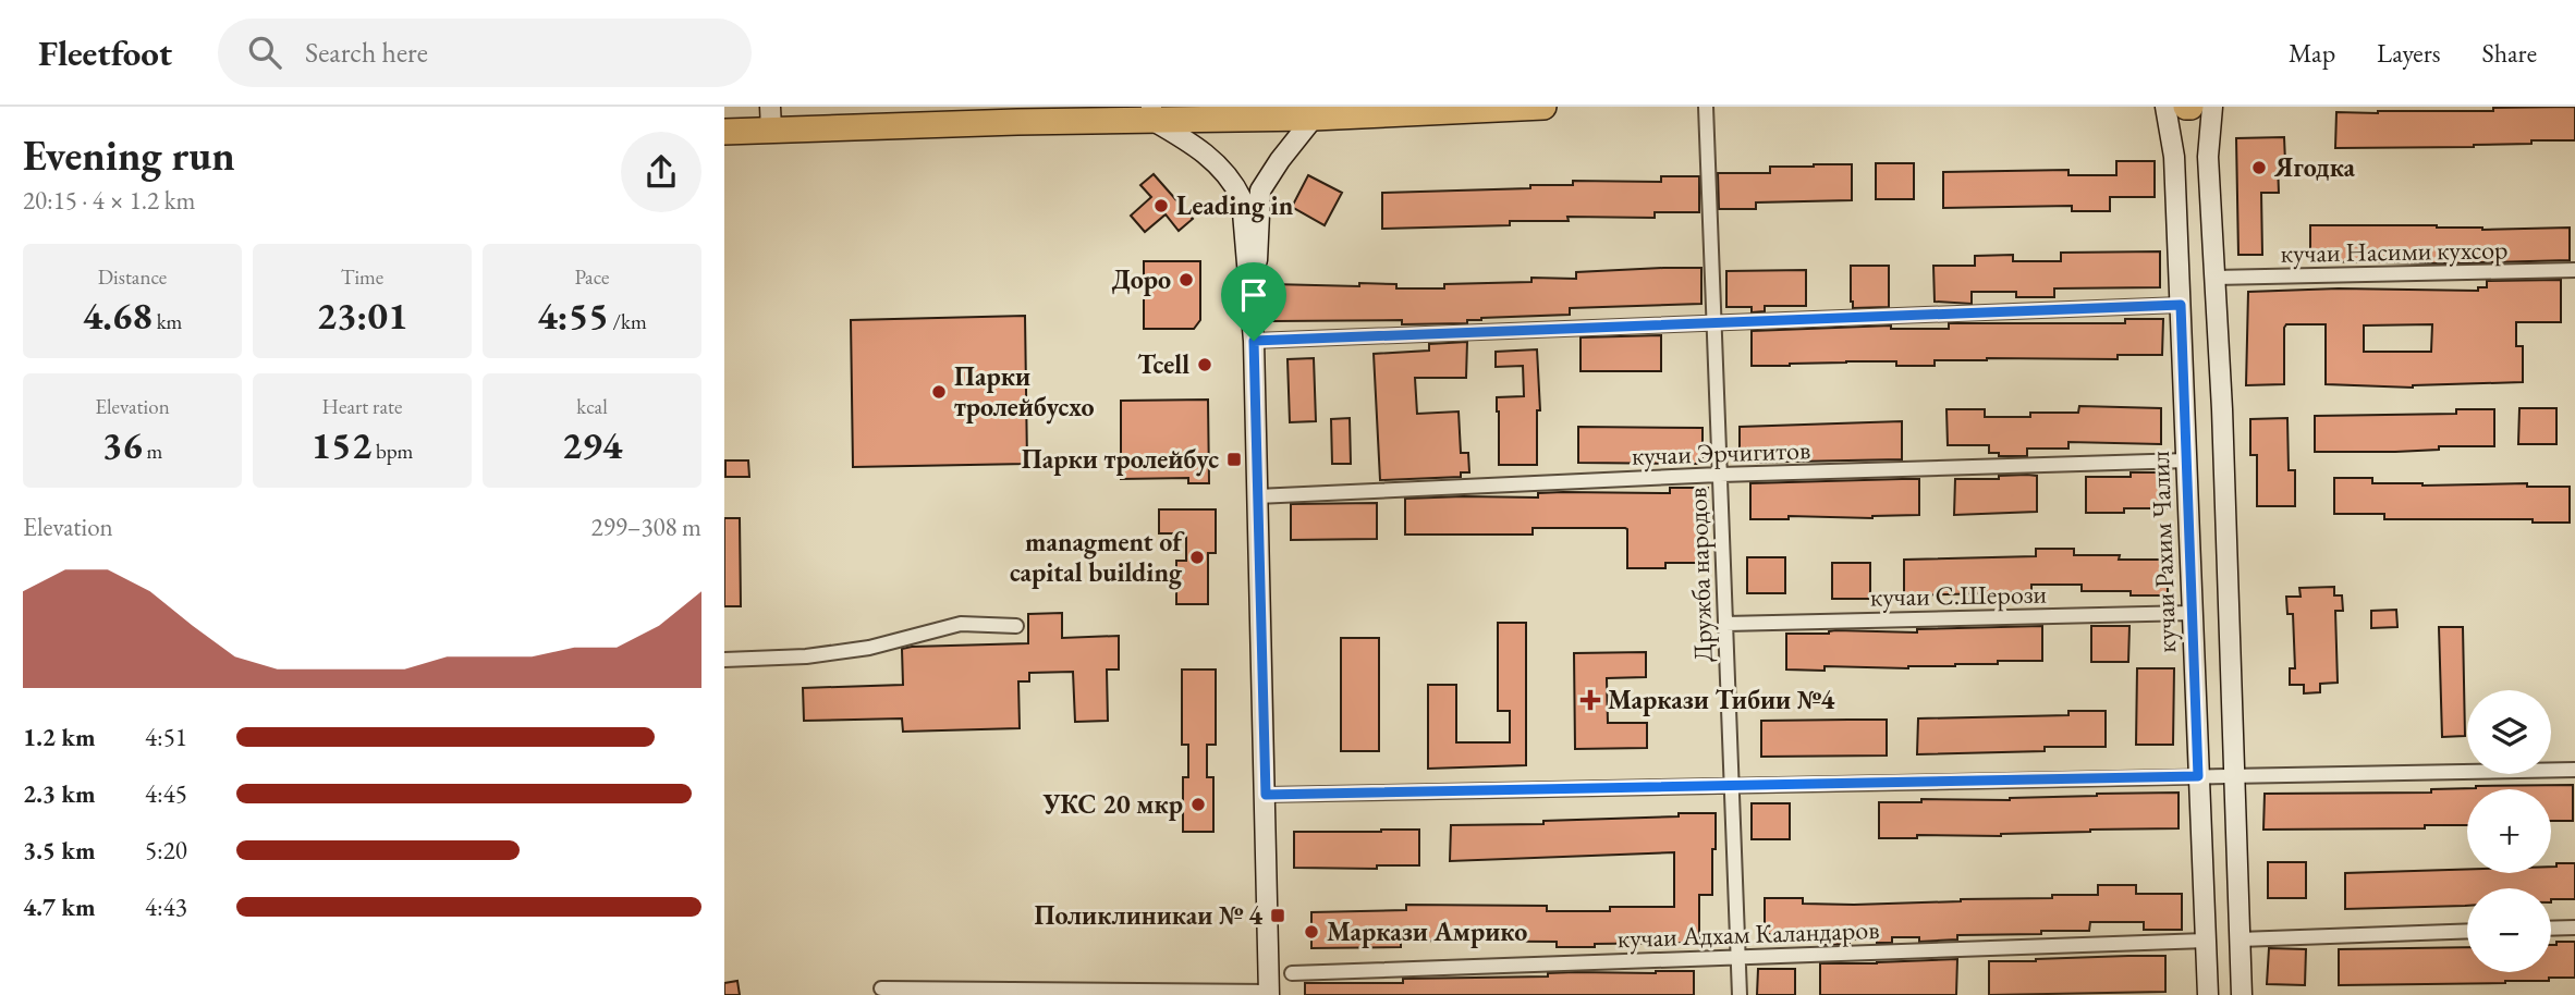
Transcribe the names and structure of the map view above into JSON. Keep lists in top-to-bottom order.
{
  "streets": {
    "main road": ["кучаи Рахим Чалил"],
    "street": [
      "кучаи Насими кухсор",
      "кучаи Эрчигитов",
      "Дружба народов",
      "кучаи С.Шерози",
      "кучаи Адхам Каландаров"
    ]
  },
  "crossings": [
    ["кучаи Эрчигитов", "кучаи Рахим Чалил"],
    ["кучаи Эрчигитов", "Дружба народов"],
    ["кучаи Рахим Чалил", "кучаи С.Шерози"],
    ["кучаи Рахим Чалил", "кучаи Адхам Каландаров"],
    ["Дружба народов", "кучаи С.Шерози"],
    ["Дружба народов", "кучаи Адхам Каландаров"]
  ],
  "places": {
    "other": [
      "Ягодка",
      "Leading in",
      "Доро",
      "Tcell",
      "Парки тролейбусхо",
      "managment of capital building",
      "УКС 20 мкр",
      "Маркази Амрико"
    ],
    "transit": ["Парки тролейбус", "Поликлиникаи № 4"],
    "health": ["Маркази Тибии №4"]
  },
  "page": {
    "header": "Fleetfoot",
    "search": "Search here",
    "nav": ["Map", "Layers", "Share"],
    "heading": ["Evening run", "20:15 · 4 × 1.2 km"],
    "stats": [
      ["Distance", "4.68 km"],
      ["Time", "23:01"],
      ["Pace", "4:55 /km"],
      ["Elevation", "36 m"],
      ["Heart rate", "152 bpm"],
      ["kcal", "294"]
    ],
    "chart": ["Elevation", "299–308 m"],
    "map_buttons": ["+", "−"],
    "list": [
      {
        "name": "1.2 km",
        "note": "4:51"
      },
      {
        "name": "2.3 km",
        "note": "4:45"
      },
      {
        "name": "3.5 km",
        "note": "5:20"
      },
      {
        "name": "4.7 km",
        "note": "4:43"
      }
    ]
  }
}
